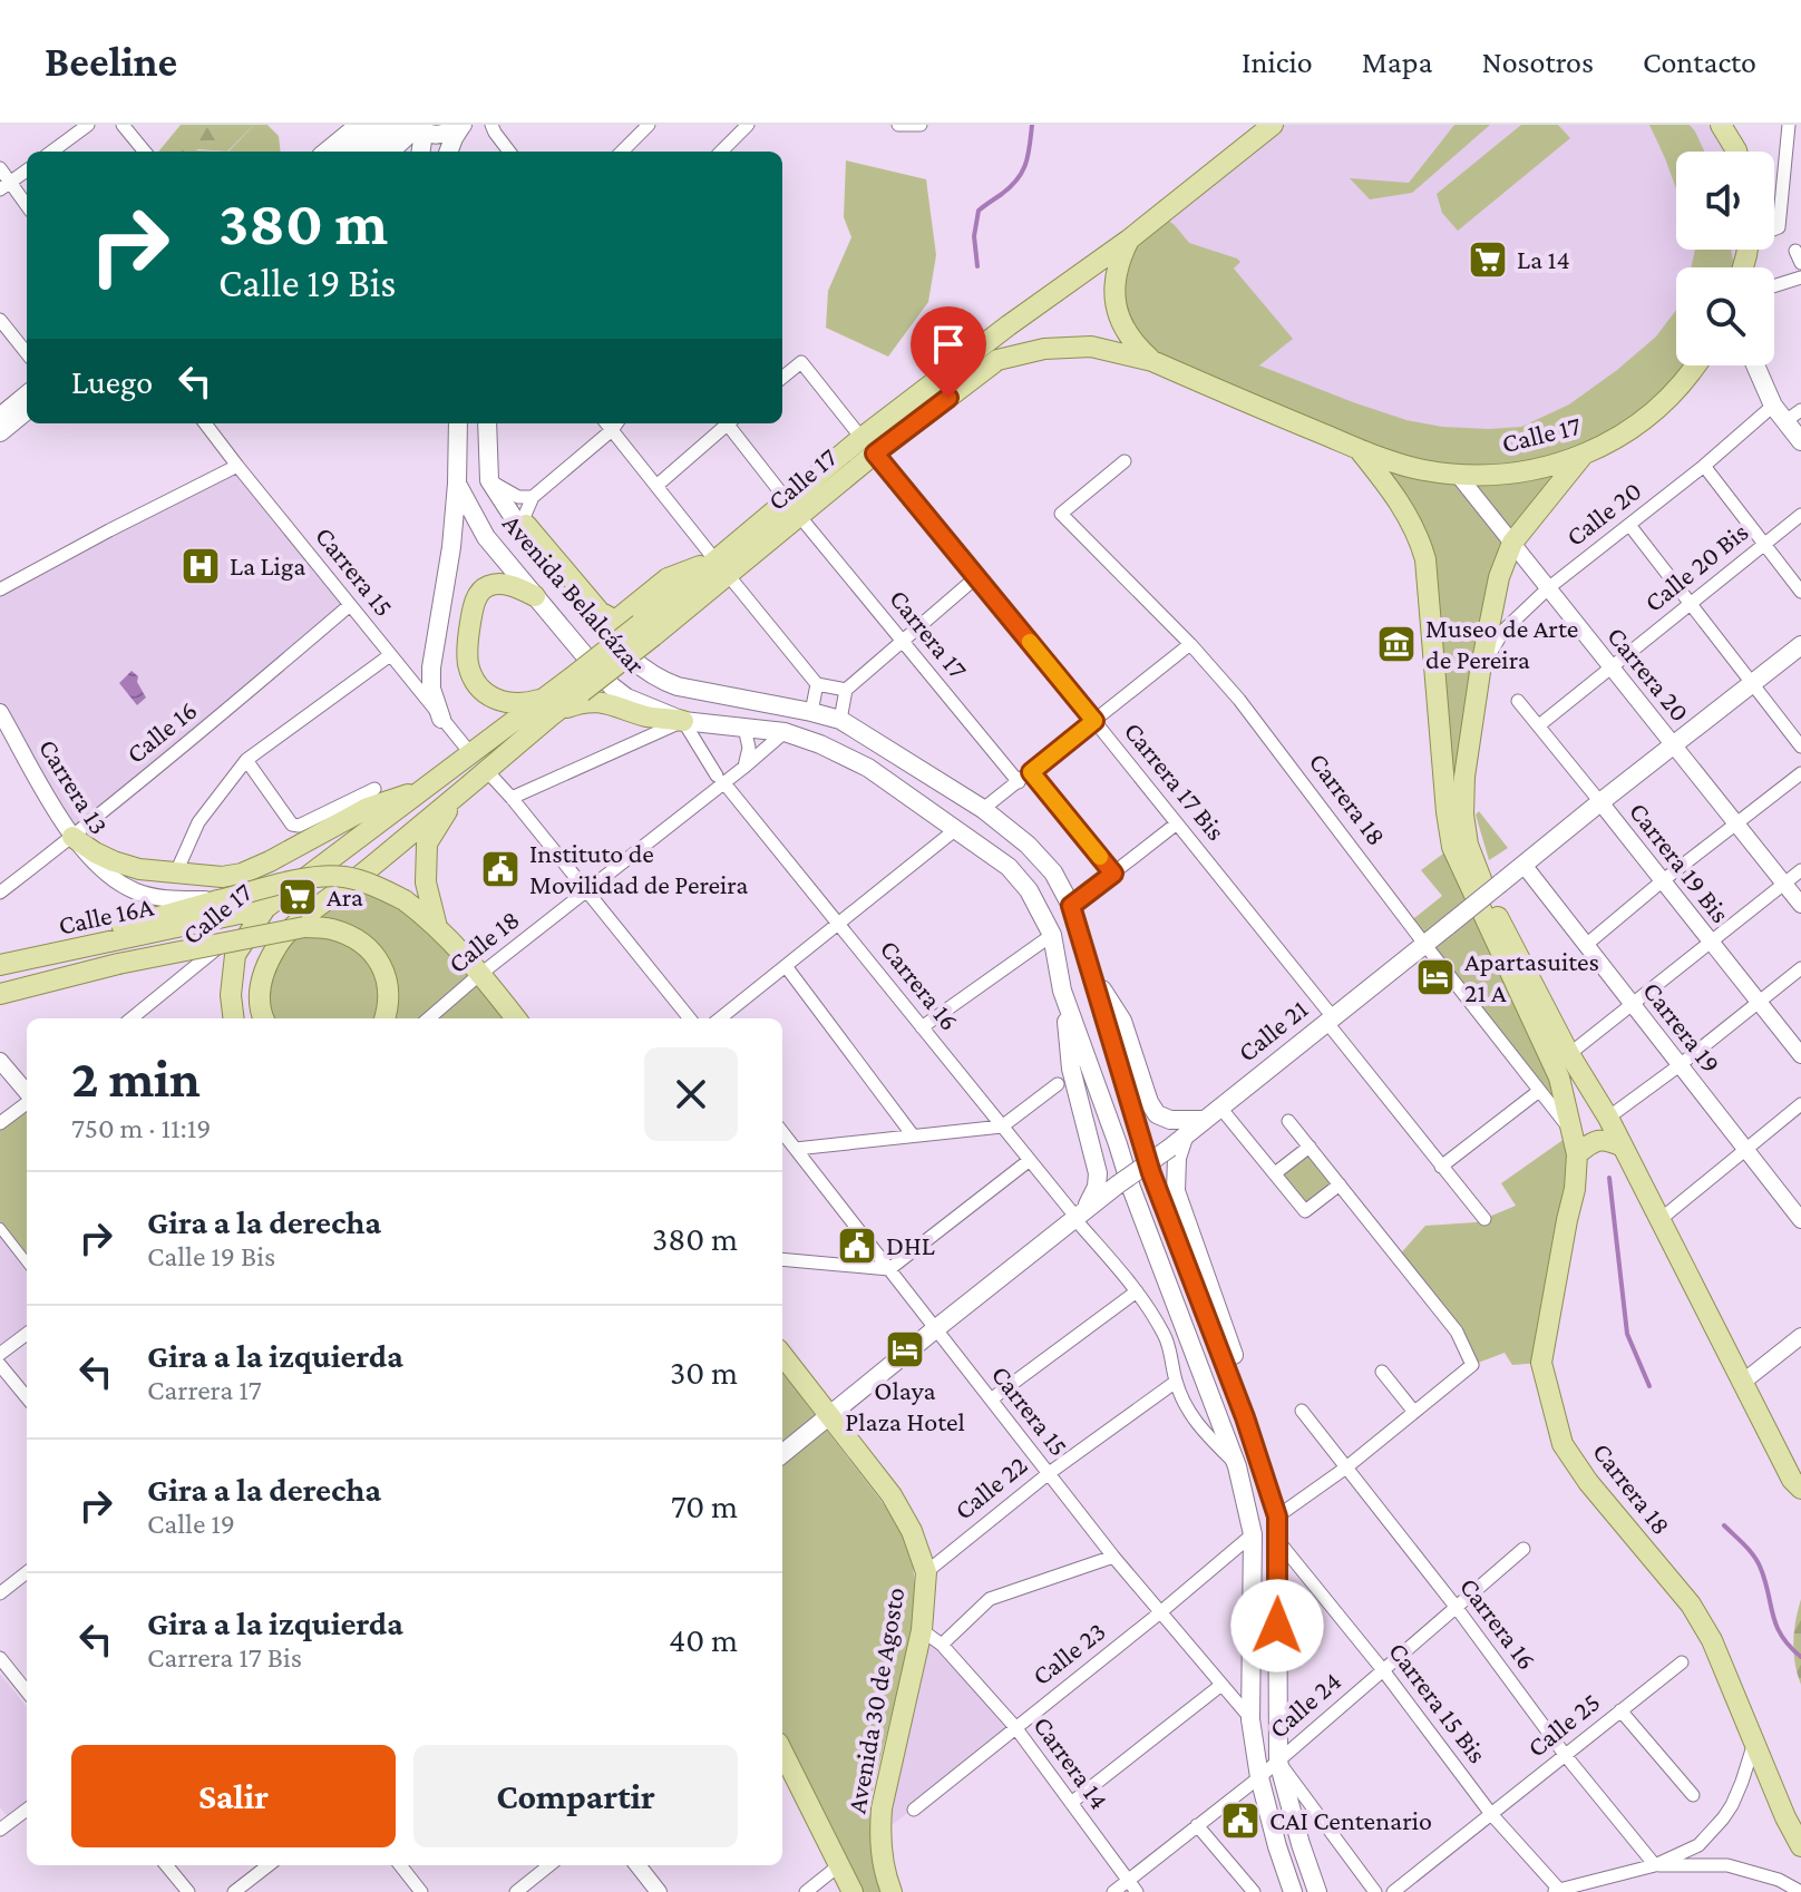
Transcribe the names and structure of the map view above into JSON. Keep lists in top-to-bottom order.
{
  "streets": {
    "main road": [
      "Calle 17",
      "Avenida Belalcázar",
      "Carrera 18",
      "Calle 16A",
      "Calle 21",
      "Avenida 30 de Agosto"
    ],
    "street": [
      "Calle 20",
      "Calle 20 Bis",
      "Carrera 15",
      "Carrera 17",
      "Carrera 20",
      "Calle 16",
      "Carrera 17 Bis",
      "Carrera 13",
      "Carrera 19 Bis",
      "Calle 18",
      "Carrera 16",
      "Carrera 19",
      "Calle 22",
      "Calle 23",
      "Carrera 15 Bis",
      "Calle 24",
      "Calle 25",
      "Carrera 14"
    ]
  },
  "crossings": [
    ["Calle 17", "Carrera 15"],
    ["Calle 17", "Carrera 17"],
    ["Calle 17", "Carrera 20"],
    ["Calle 17", "Carrera 17 Bis"],
    ["Calle 17", "Carrera 18"],
    ["Calle 17", "Calle 16A"],
    ["Calle 20", "Carrera 20"],
    ["Calle 20 Bis", "Carrera 20"],
    ["Calle 20 Bis", "Carrera 19 Bis"],
    ["Carrera 15", "Avenida Belalcázar"],
    ["Carrera 15", "Calle 16"],
    ["Carrera 15", "Calle 21"],
    ["Carrera 15", "Calle 22"],
    ["Carrera 15", "Calle 23"],
    ["Avenida Belalcázar", "Calle 18"],
    ["Avenida Belalcázar", "Carrera 16"],
    ["Avenida Belalcázar", "Calle 23"],
    ["Avenida Belalcázar", "Carrera 15 Bis"],
    ["Avenida Belalcázar", "Calle 24"],
    ["Carrera 20", "Calle 21"],
    ["Calle 16", "Carrera 13"],
    ["Carrera 17 Bis", "Calle 21"],
    ["Carrera 18", "Calle 21"],
    ["Carrera 19 Bis", "Calle 21"],
    ["Calle 18", "Carrera 16"],
    ["Carrera 16", "Calle 21"],
    ["Carrera 16", "Calle 22"],
    ["Carrera 16", "Calle 24"],
    ["Carrera 16", "Calle 25"],
    ["Carrera 19", "Calle 21"],
    ["Calle 21", "Avenida 30 de Agosto"],
    ["Calle 22", "Avenida 30 de Agosto"],
    ["Calle 23", "Carrera 14"],
    ["Avenida 30 de Agosto", "Carrera 14"],
    ["Carrera 15 Bis", "Calle 24"],
    ["Carrera 15 Bis", "Calle 25"],
    ["Calle 24", "Carrera 14"]
  ],
  "places": {
    "supermarket": ["La 14", "Ara"],
    "hospital": ["La Liga"],
    "museum": ["Museo de Arte de Pereira"],
    "public building": ["Instituto de Movilidad de Pereira", "DHL", "CAI Centenario"],
    "hotel": ["Apartasuites 21 A", "Olaya Plaza Hotel"]
  },
  "page": {
    "header": "Beeline",
    "nav": [
      "Inicio",
      "Mapa",
      "Nosotros",
      "Contacto"
    ],
    "turn": ["380 m", "Calle 19 Bis"],
    "then": "Luego",
    "heading": ["2 min", "750 m · 11:19"],
    "list": [
      {
        "name": "Gira a la derecha",
        "note": "Calle 19 Bis",
        "value": "380 m"
      },
      {
        "name": "Gira a la izquierda",
        "note": "Carrera 17",
        "value": "30 m"
      },
      {
        "name": "Gira a la derecha",
        "note": "Calle 19",
        "value": "70 m"
      },
      {
        "name": "Gira a la izquierda",
        "note": "Carrera 17 Bis",
        "value": "40 m"
      }
    ],
    "buttons": ["Salir", "Compartir"]
  }
}
